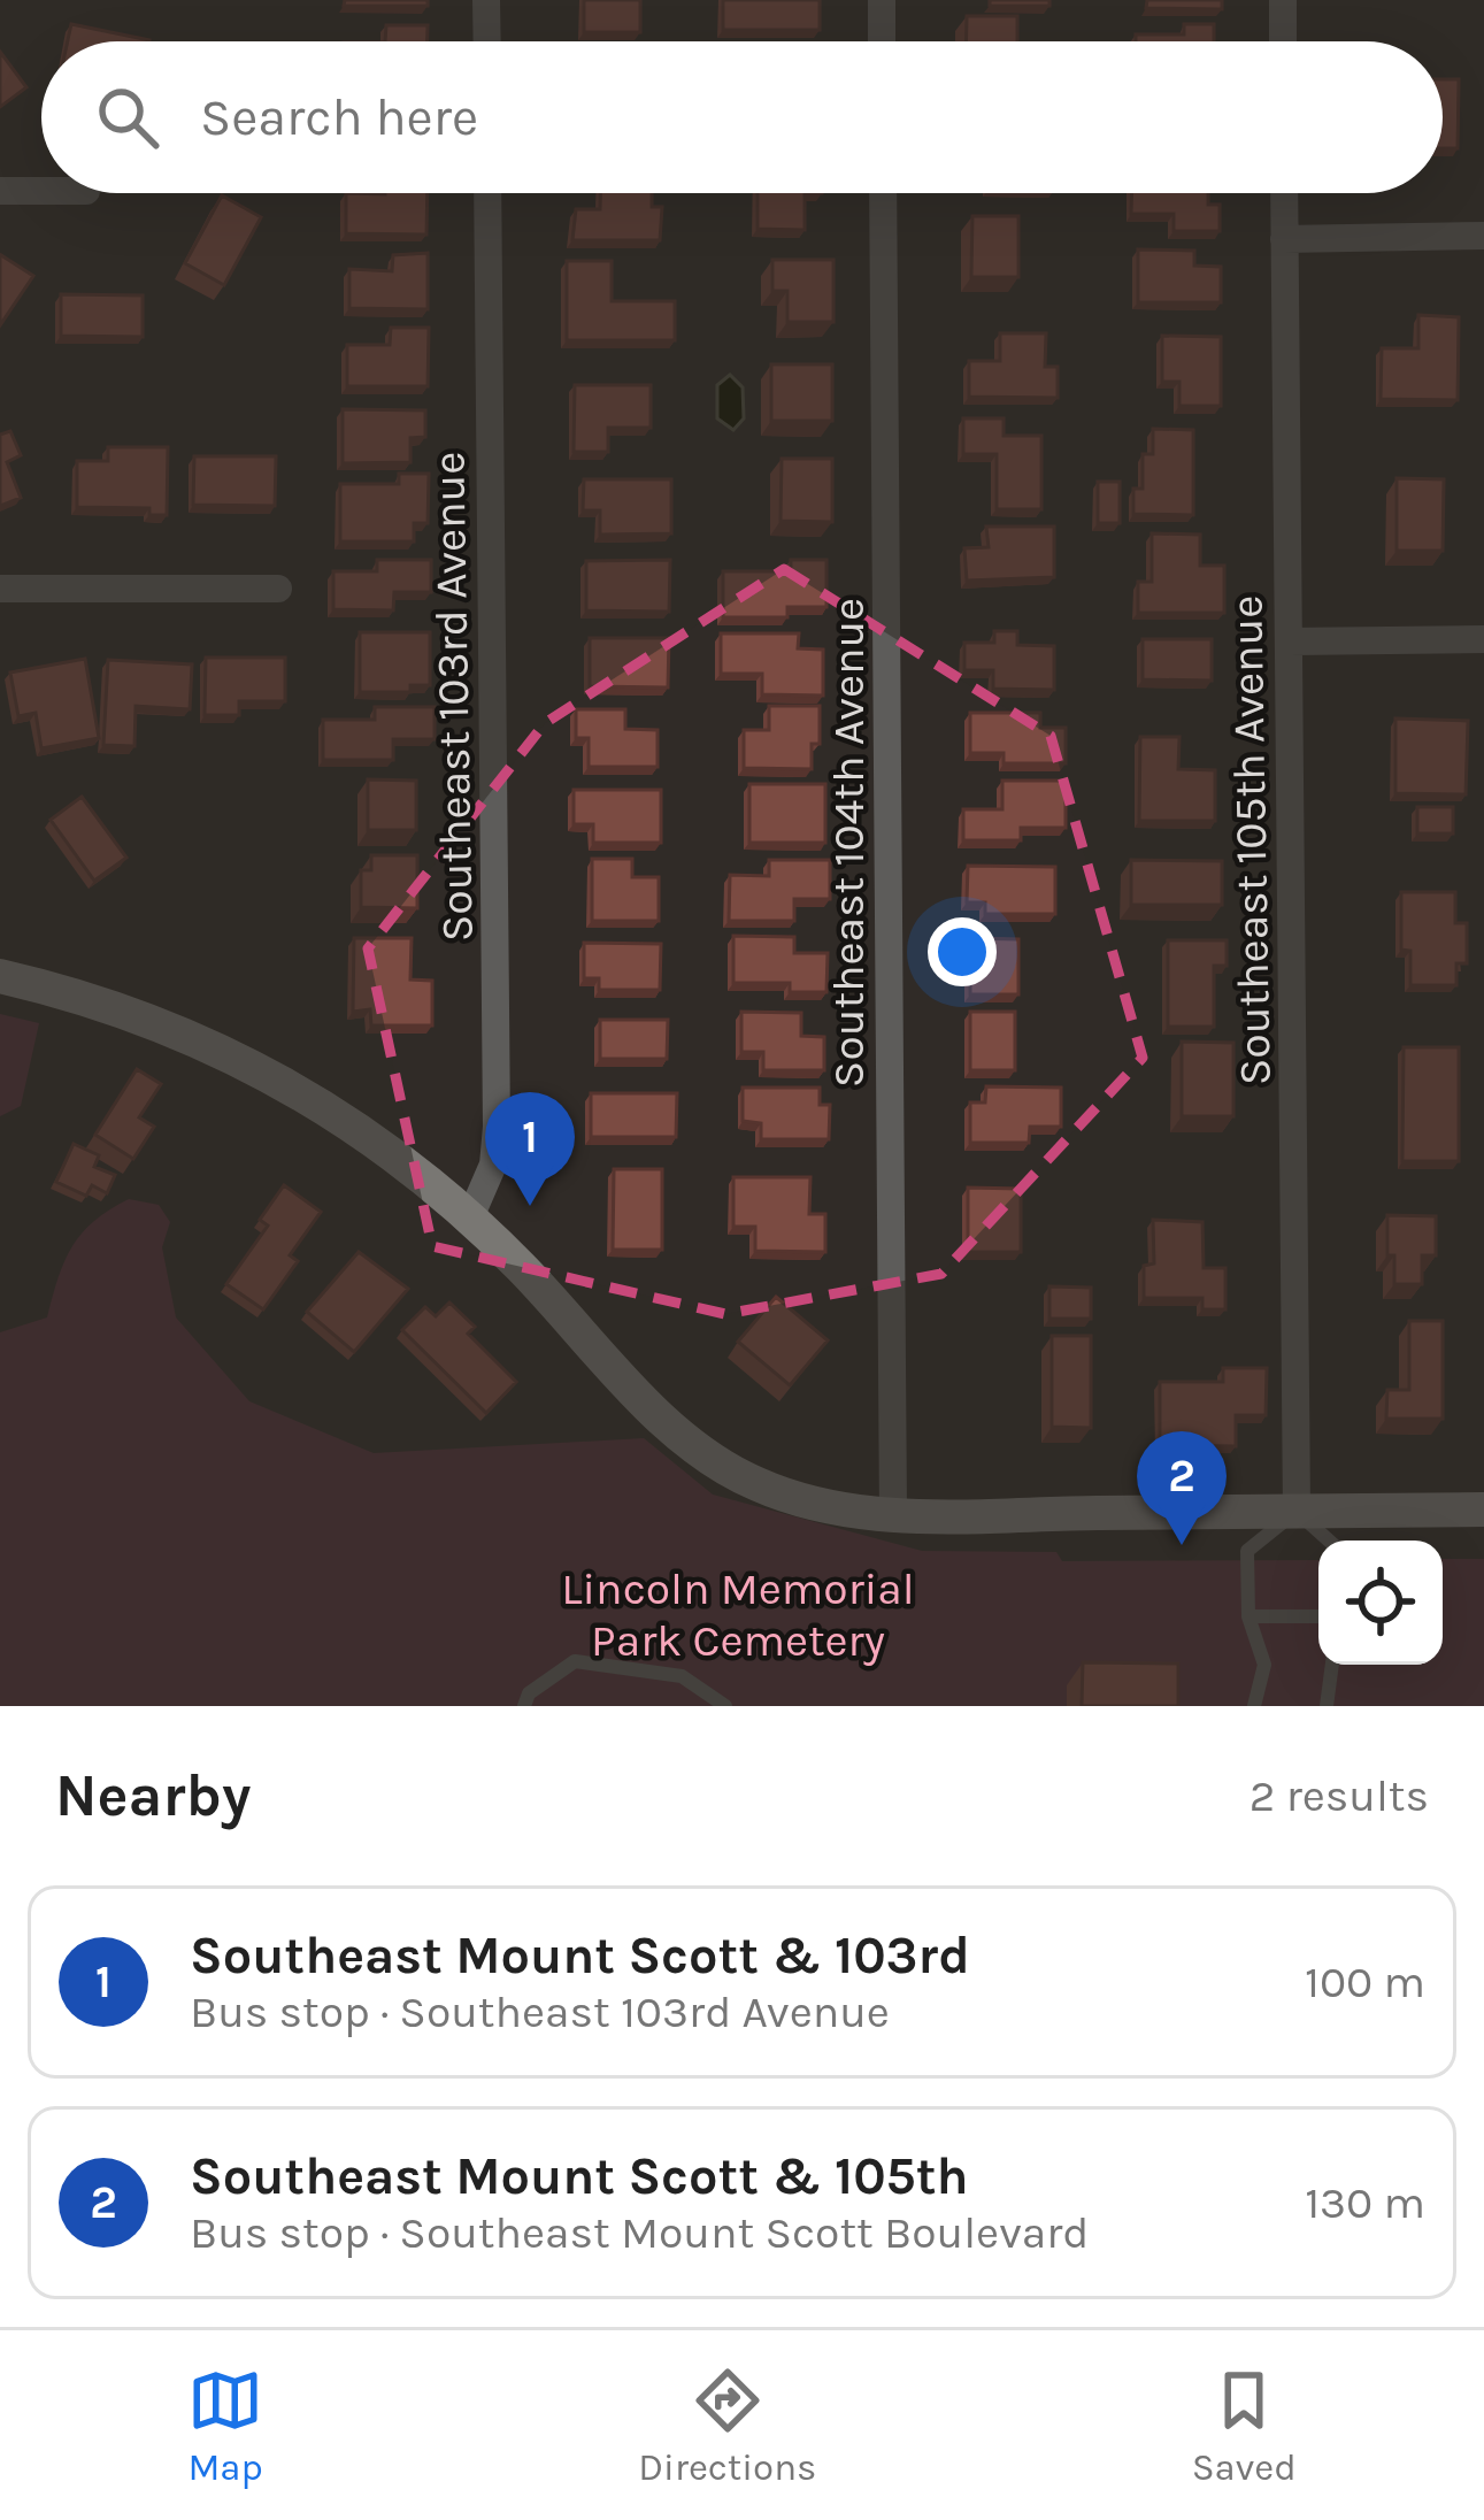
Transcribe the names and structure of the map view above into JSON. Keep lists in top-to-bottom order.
{
  "streets": {
    "street": ["Southeast 103rd Avenue", "Southeast 105th Avenue", "Southeast 104th Avenue"]
  },
  "parks": ["Lincoln Memorial Park Cemetery"],
  "page": {
    "search": "Search here",
    "pins": ["1", "2"],
    "heading": ["Nearby", "2 results"],
    "list": [
      {
        "mark": "1",
        "name": "Southeast Mount Scott & 103rd",
        "note": "Bus stop · Southeast 103rd Avenue",
        "value": "100 m"
      },
      {
        "mark": "2",
        "name": "Southeast Mount Scott & 105th",
        "note": "Bus stop · Southeast Mount Scott Boulevard",
        "value": "130 m"
      }
    ],
    "nav": ["Map", "Directions", "Saved"]
  }
}
